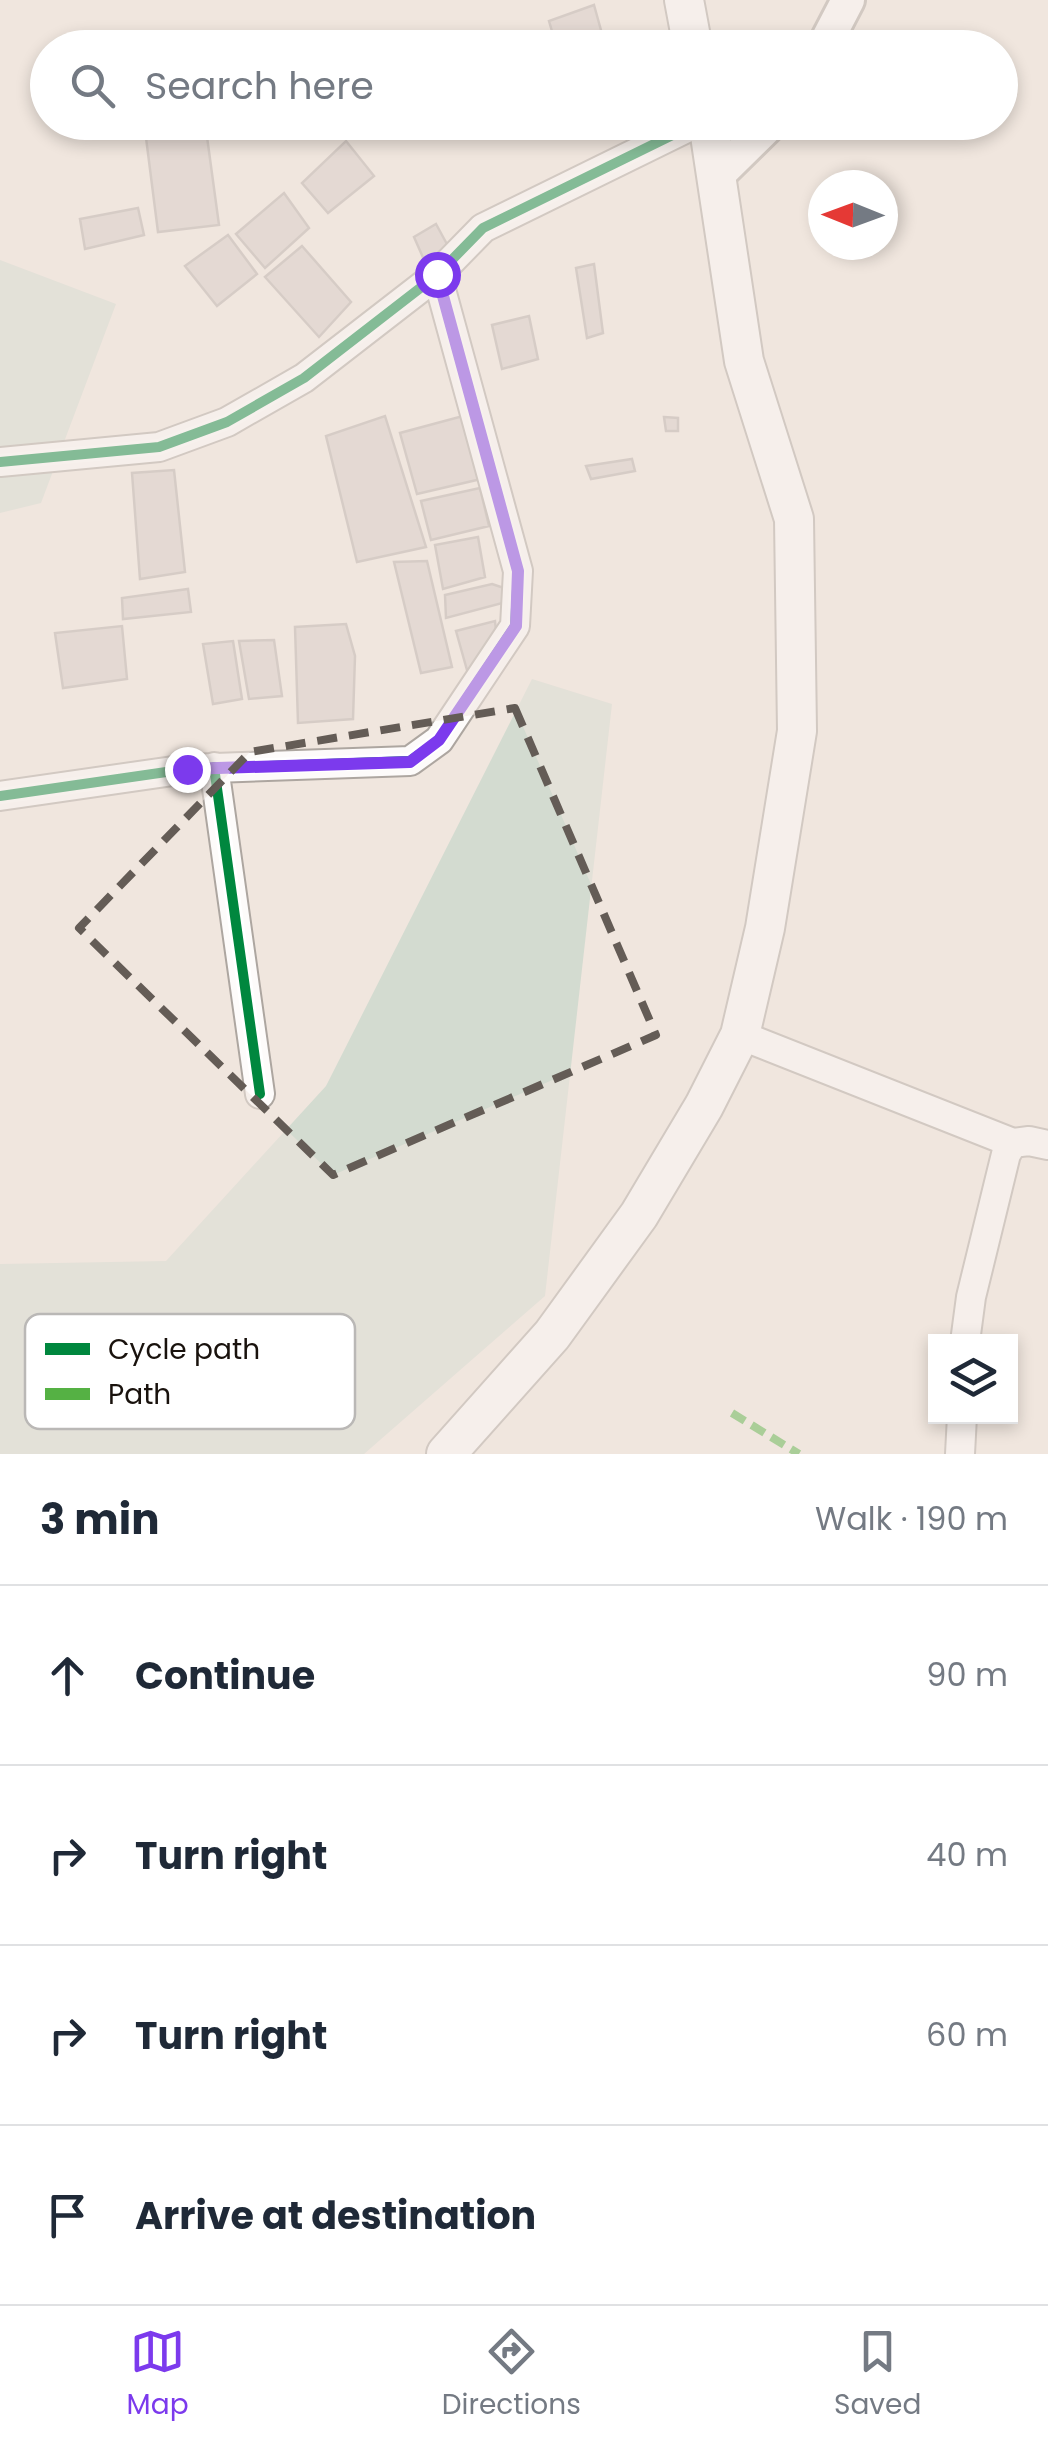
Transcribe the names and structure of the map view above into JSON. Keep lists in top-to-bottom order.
{
  "legend": ["Cycle path", "Path"],
  "north": "left",
  "page": {
    "search": "Search here",
    "heading": ["3 min", "Walk · 190 m"],
    "list": [
      ["Continue", "90 m"],
      ["Turn right", "40 m"],
      ["Turn right", "60 m"],
      "Arrive at destination"
    ],
    "nav": ["Map", "Directions", "Saved"]
  }
}
